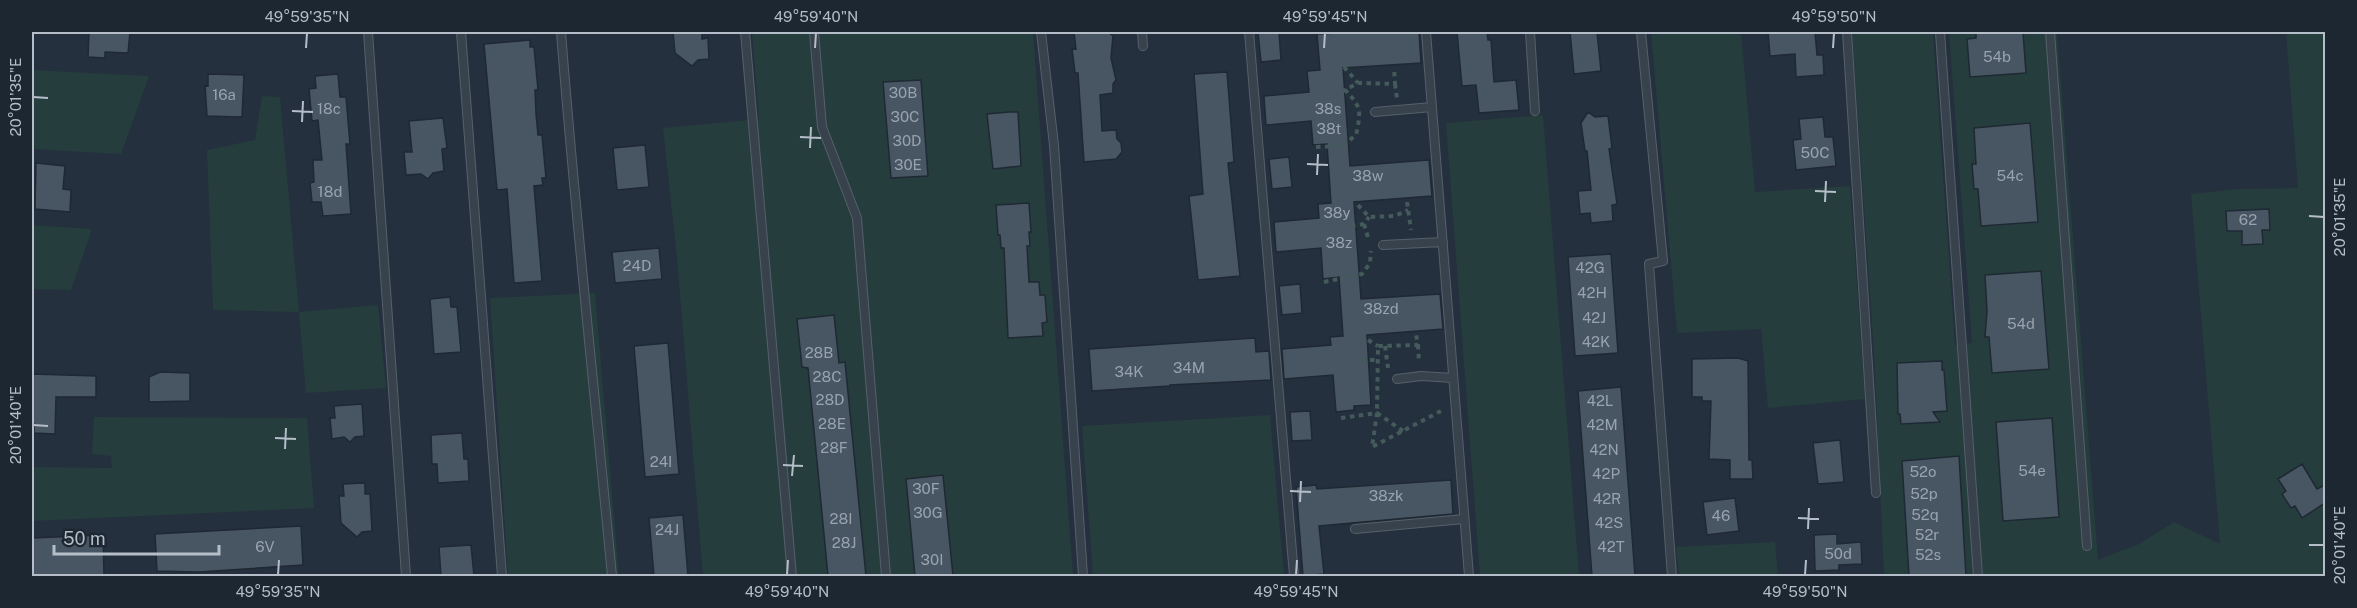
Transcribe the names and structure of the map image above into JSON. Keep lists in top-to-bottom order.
{
  "house_numbers": [
    "54b",
    "30B",
    "16a",
    "18c",
    "38s",
    "30C",
    "38t",
    "30D",
    "50C",
    "30E",
    "38w",
    "54c",
    "18d",
    "38y",
    "62",
    "38z",
    "24D",
    "42G",
    "42H",
    "38zd",
    "42J",
    "54d",
    "42K",
    "28B",
    "34M",
    "34K",
    "28C",
    "28D",
    "42L",
    "28E",
    "42M",
    "28F",
    "42N",
    "24I",
    "54e",
    "52o",
    "42P",
    "30F",
    "52p",
    "38zk",
    "42R",
    "30G",
    "52q",
    "46",
    "28I",
    "42S",
    "24J",
    "52r",
    "28J",
    "6V",
    "42T",
    "50d",
    "52s",
    "30I"
  ],
  "scale_bar": "50 m",
  "coordinates": [
    "49°59'35\"N",
    "49°59'40\"N",
    "49°59'45\"N",
    "49°59'50\"N",
    "20°01'35\"E",
    "20°01'40\"E"
  ]
}
